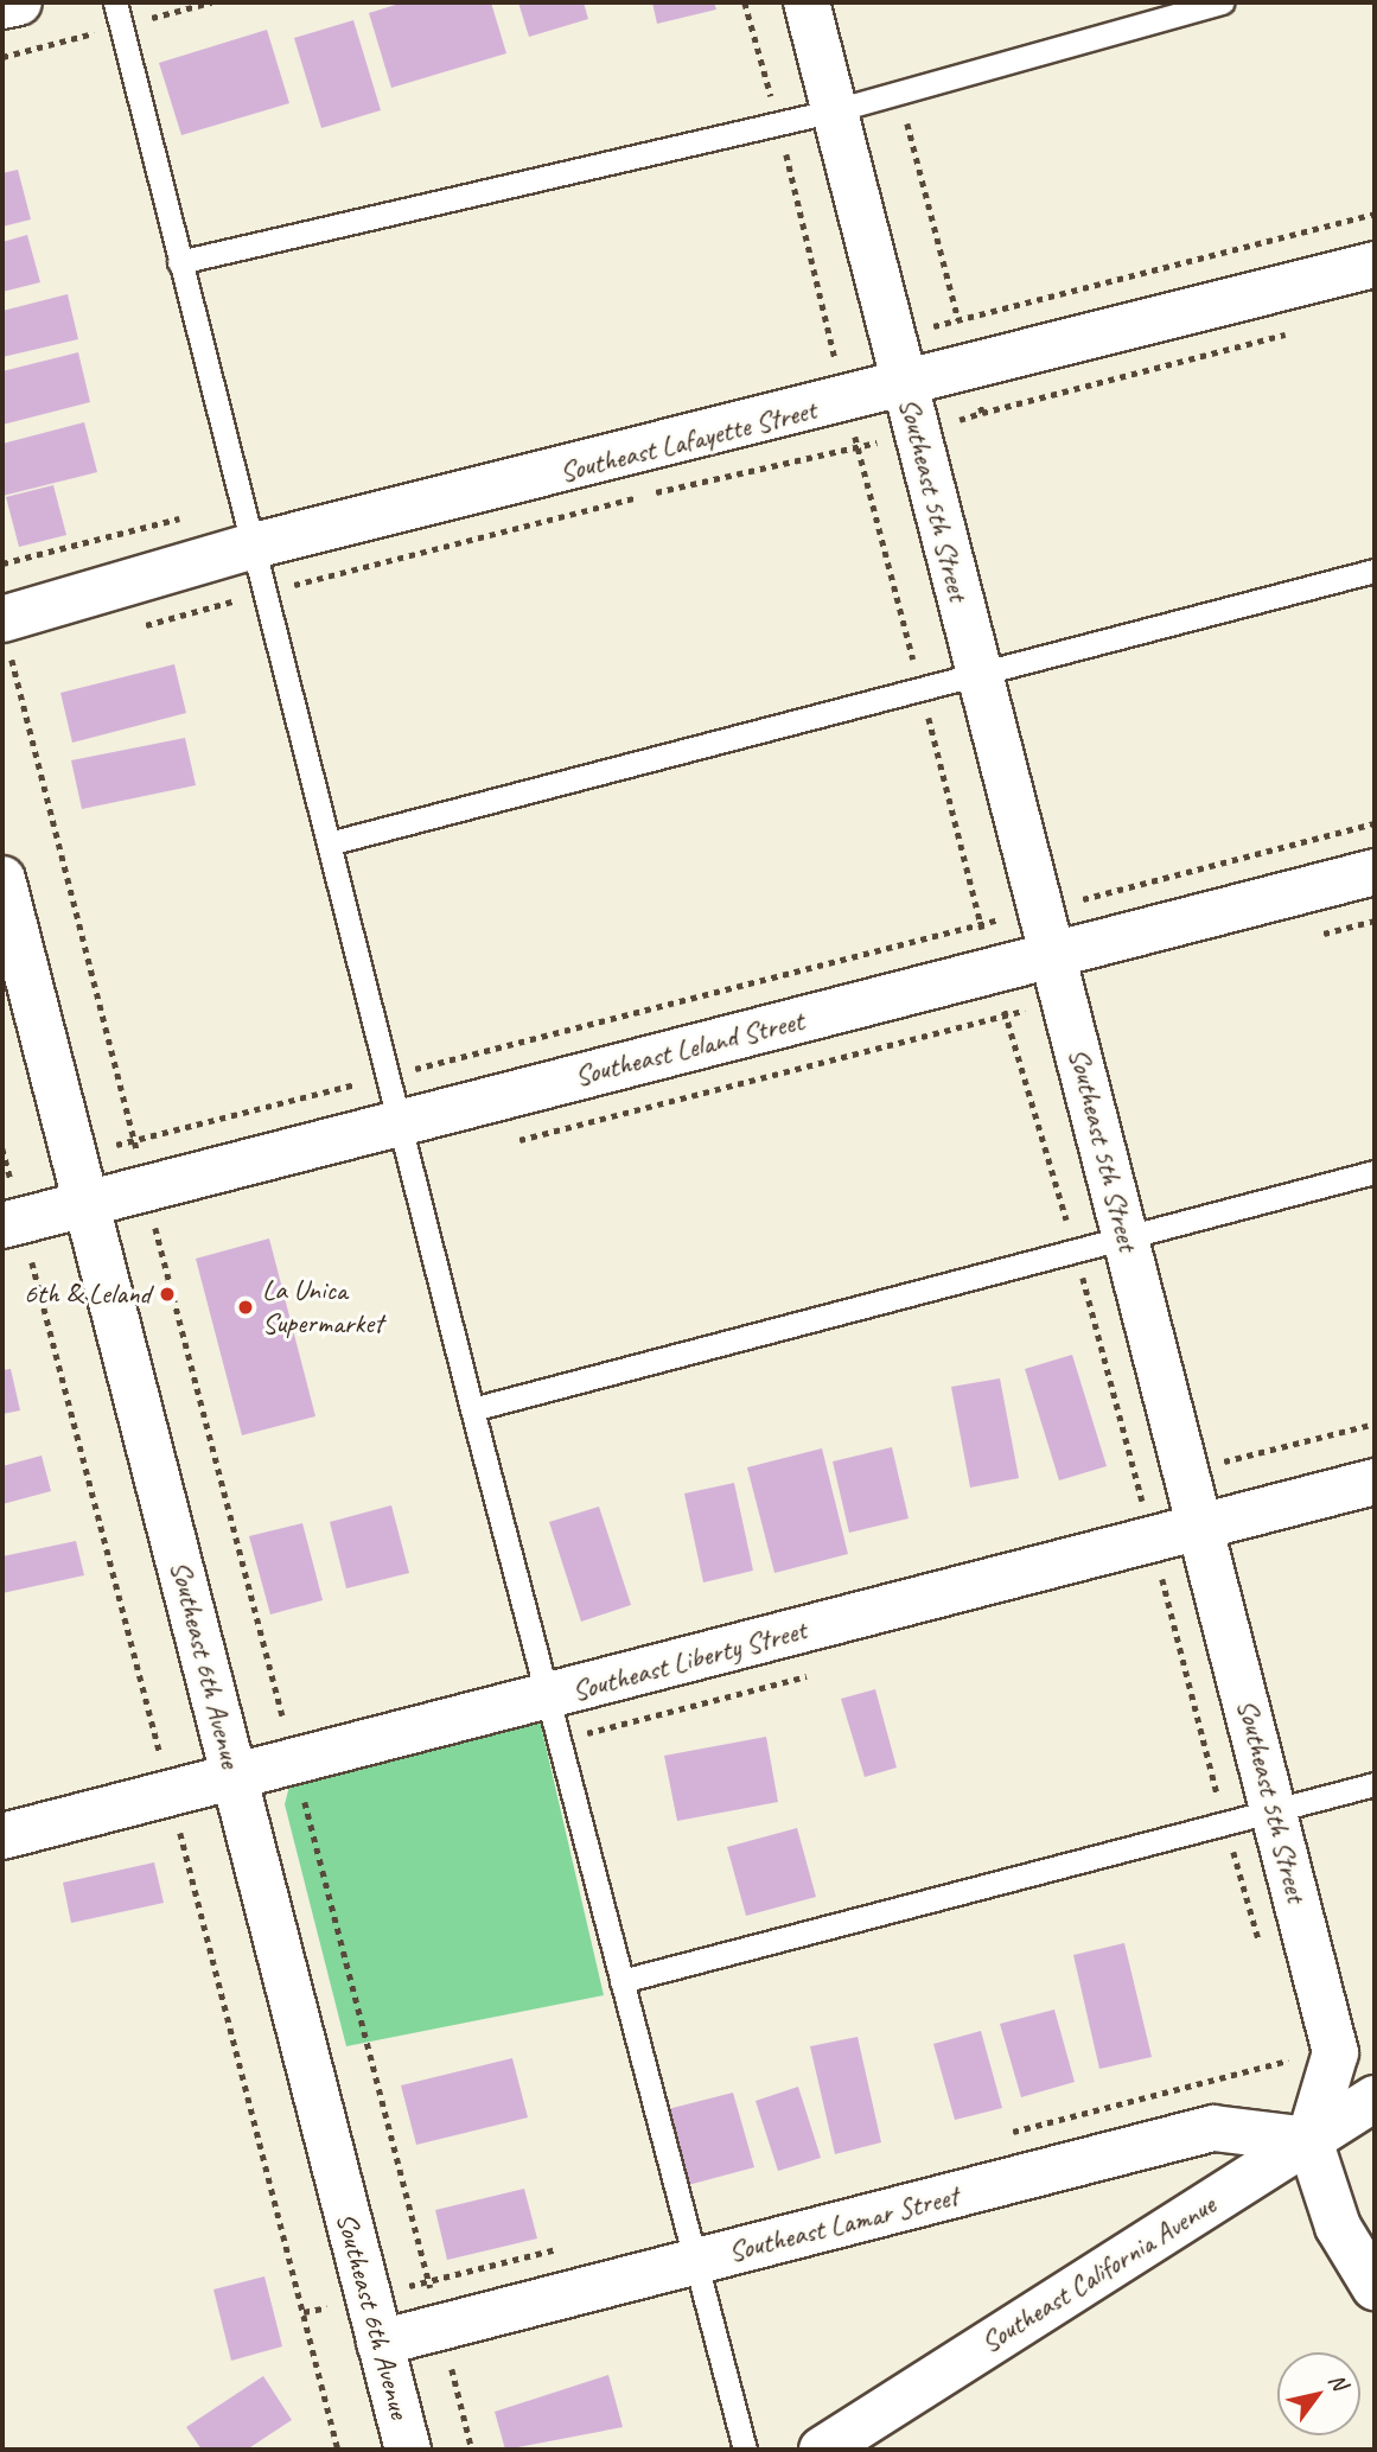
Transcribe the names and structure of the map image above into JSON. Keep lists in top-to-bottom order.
{
  "streets": {
    "street": [
      "Southeast Lafayette Street",
      "Southeast 5th Street",
      "Southeast Leland Street",
      "Southeast Liberty Street",
      "Southeast 6th Avenue",
      "Southeast Lamar Street",
      "Southeast California Avenue"
    ]
  },
  "crossings": [
    ["Southeast Lafayette Street", "Southeast 5th Street"],
    ["Southeast 5th Street", "Southeast Leland Street"],
    ["Southeast 5th Street", "Southeast Liberty Street"],
    ["Southeast 5th Street", "Southeast Lamar Street"],
    ["Southeast 5th Street", "Southeast California Avenue"],
    ["Southeast Leland Street", "Southeast 6th Avenue"],
    ["Southeast Liberty Street", "Southeast 6th Avenue"],
    ["Southeast 6th Avenue", "Southeast Lamar Street"],
    ["Southeast Lamar Street", "Southeast California Avenue"]
  ],
  "places": ["6th & Leland", "La Unica Supermarket"],
  "north": "top right"
}
